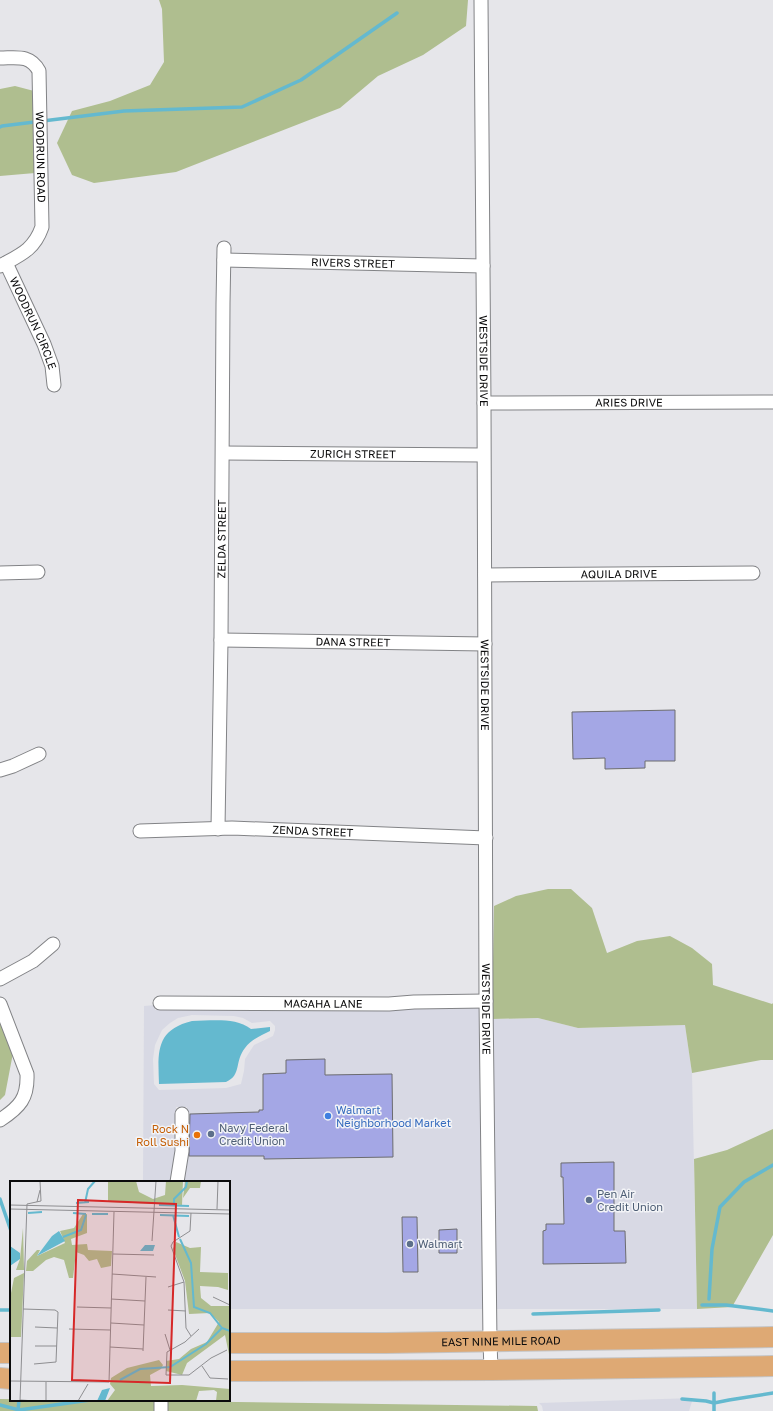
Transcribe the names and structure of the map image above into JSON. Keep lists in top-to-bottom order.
{
  "streets": {
    "main road": ["EAST NINE MILE ROAD"],
    "street": [
      "WOODRUN ROAD",
      "RIVERS STREET",
      "WOODRUN CIRCLE",
      "WESTSIDE DRIVE",
      "ARIES DRIVE",
      "ZURICH STREET",
      "ZELDA STREET",
      "AQUILA DRIVE",
      "DANA STREET",
      "ZENDA STREET",
      "MAGAHA LANE"
    ]
  },
  "crossings": [
    ["WOODRUN ROAD", "WOODRUN CIRCLE"],
    ["RIVERS STREET", "WESTSIDE DRIVE"],
    ["RIVERS STREET", "ZELDA STREET"],
    ["WESTSIDE DRIVE", "ARIES DRIVE"],
    ["WESTSIDE DRIVE", "ZURICH STREET"],
    ["WESTSIDE DRIVE", "AQUILA DRIVE"],
    ["WESTSIDE DRIVE", "DANA STREET"],
    ["WESTSIDE DRIVE", "ZENDA STREET"],
    ["WESTSIDE DRIVE", "MAGAHA LANE"],
    ["WESTSIDE DRIVE", "EAST NINE MILE ROAD"],
    ["ZURICH STREET", "ZELDA STREET"],
    ["ZELDA STREET", "DANA STREET"],
    ["ZELDA STREET", "ZENDA STREET"]
  ],
  "places": [
    "Walmart Neighborhood Market",
    "Navy Federal Credit Union",
    "Rock N Roll Sushi",
    "Pen Air Credit Union",
    "Walmart"
  ]
}
